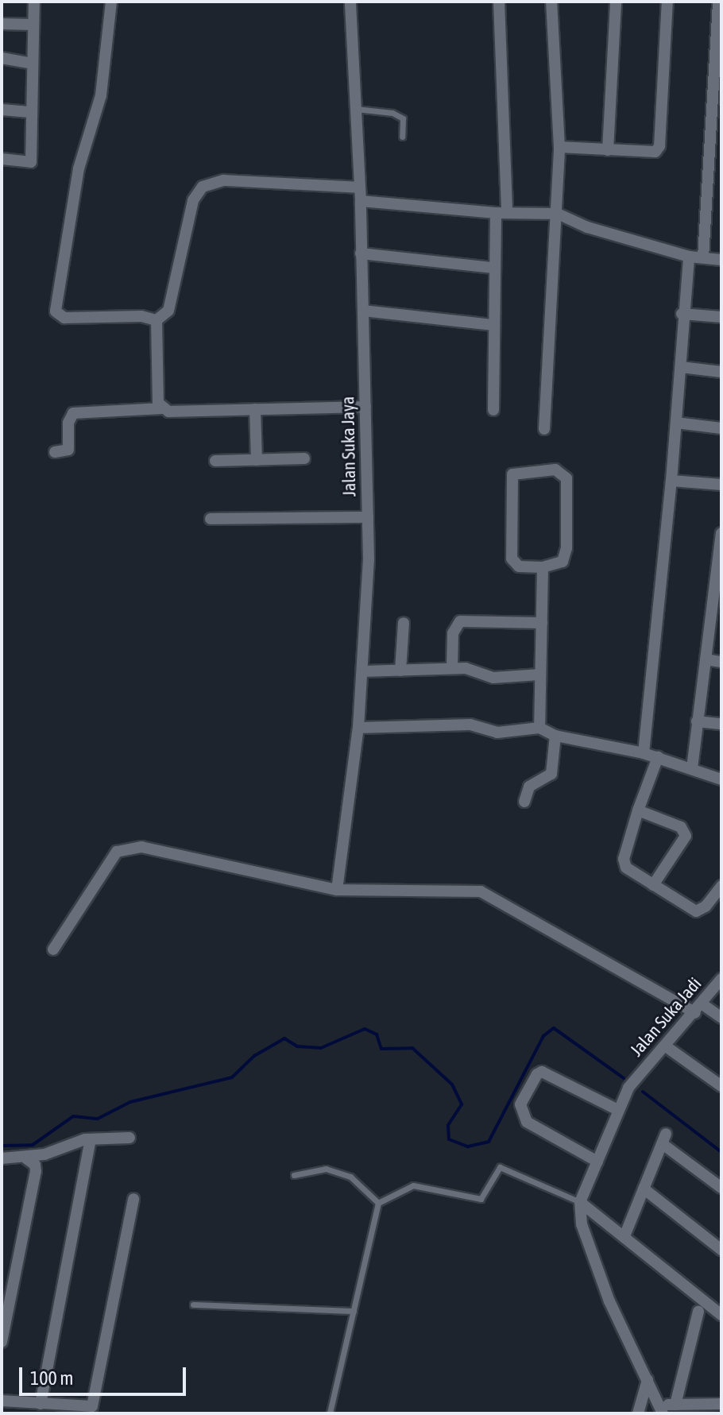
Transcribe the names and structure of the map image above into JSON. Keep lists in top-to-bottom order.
{
  "streets": {
    "street": ["Jalan Suka Jaya", "Jalan Suka Jadi"]
  },
  "scale_bar": "100 m"
}
